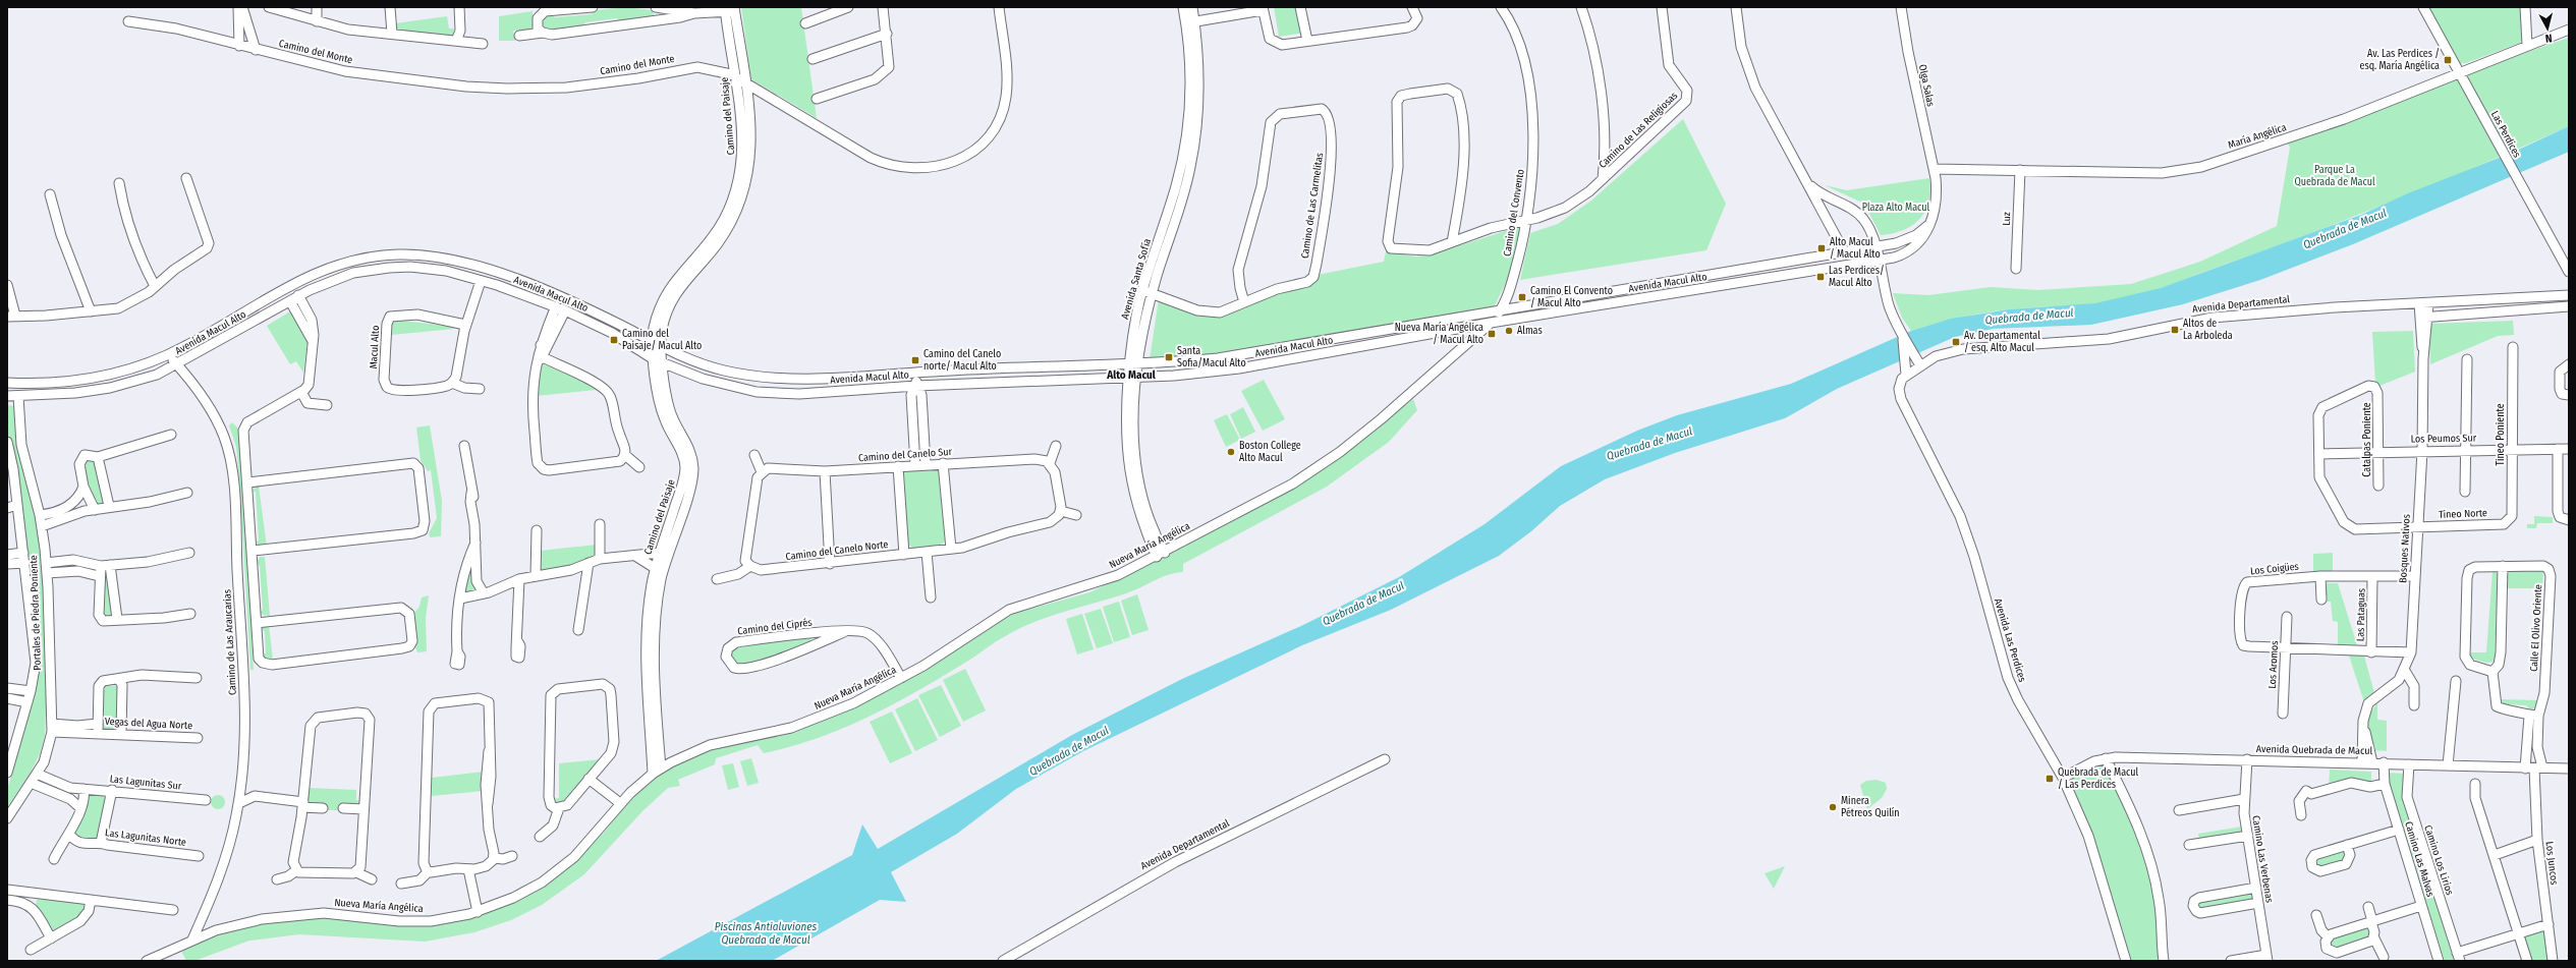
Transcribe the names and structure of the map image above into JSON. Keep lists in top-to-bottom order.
{
  "streets": {
    "street": [
      "Camino del Monte",
      "Olga Salas",
      "Camino del Paisaje",
      "Camino de Las Religiosas",
      "Las Perdices",
      "María Angélica",
      "Camino de Las Carmelitas",
      "Camino del Convento",
      "Luz",
      "Avenida Santa Sofía",
      "Avenida Macul Alto",
      "Avenida Departamental",
      "Macul Alto",
      "Tineo Poniente",
      "Los Peumos Sur",
      "Catalpas Poniente",
      "Camino del Canelo Sur",
      "Tineo Norte",
      "Nueva María Angélica",
      "Bosques Nativos",
      "Camino del Canelo Norte",
      "Los Coigües",
      "Portales de Piedra Poniente",
      "Las Pataguas",
      "Camino del Ciprés",
      "Calle El Olivo Oriente",
      "Avenida Las Perdices",
      "Camino de Las Araucarias",
      "Los Aromos",
      "Vegas del Agua Norte",
      "Avenida Quebrada de Macul",
      "Las Lagunitas Sur",
      "Las Lagunitas Norte",
      "Camino Las Verbenas",
      "Camino Las Malvas",
      "Camino Los Lirios",
      "Los Juncos"
    ]
  },
  "crossings": [
    ["Camino del Monte", "Camino del Paisaje"],
    ["Olga Salas", "María Angélica"],
    ["Olga Salas", "Avenida Macul Alto"],
    ["Camino del Paisaje", "Avenida Macul Alto"],
    ["Camino del Paisaje", "Nueva María Angélica"],
    ["Camino de Las Religiosas", "Camino del Convento"],
    ["Las Perdices", "María Angélica"],
    ["María Angélica", "Luz"],
    ["María Angélica", "Avenida Macul Alto"],
    ["Camino de Las Carmelitas", "Avenida Santa Sofía"],
    ["Camino del Convento", "Avenida Macul Alto"],
    ["Camino del Convento", "Nueva María Angélica"],
    ["Avenida Santa Sofía", "Avenida Macul Alto"],
    ["Avenida Santa Sofía", "Nueva María Angélica"],
    ["Avenida Macul Alto", "Nueva María Angélica"],
    ["Avenida Macul Alto", "Portales de Piedra Poniente"],
    ["Avenida Macul Alto", "Camino de Las Araucarias"],
    ["Avenida Departamental", "Bosques Nativos"],
    ["Tineo Poniente", "Los Peumos Sur"],
    ["Tineo Poniente", "Tineo Norte"],
    ["Los Peumos Sur", "Catalpas Poniente"],
    ["Los Peumos Sur", "Tineo Norte"],
    ["Los Peumos Sur", "Bosques Nativos"],
    ["Catalpas Poniente", "Tineo Norte"],
    ["Tineo Norte", "Bosques Nativos"],
    ["Nueva María Angélica", "Camino del Ciprés"],
    ["Nueva María Angélica", "Camino de Las Araucarias"],
    ["Bosques Nativos", "Los Coigües"],
    ["Bosques Nativos", "Avenida Quebrada de Macul"],
    ["Los Coigües", "Las Pataguas"],
    ["Los Coigües", "Los Aromos"],
    ["Portales de Piedra Poniente", "Vegas del Agua Norte"],
    ["Portales de Piedra Poniente", "Las Lagunitas Sur"],
    ["Calle El Olivo Oriente", "Avenida Quebrada de Macul"],
    ["Calle El Olivo Oriente", "Los Juncos"],
    ["Avenida Las Perdices", "Avenida Quebrada de Macul"],
    ["Avenida Quebrada de Macul", "Camino Las Verbenas"],
    ["Avenida Quebrada de Macul", "Camino Las Malvas"],
    ["Avenida Quebrada de Macul", "Camino Los Lirios"],
    ["Avenida Quebrada de Macul", "Los Juncos"]
  ],
  "districts": ["Alto Macul"],
  "water": ["Quebrada de Macul", "Piscinas Antialuviones Quebrada de Macul"],
  "parks": ["Parque La Quebrada de Macul", "Plaza Alto Macul"],
  "places": {
    "transit": [
      "Av. Las Perdices / esq. María Angélica",
      "Alto Macul / Macul Alto",
      "Las Perdices/ Macul Alto",
      "Camino El Convento / Macul Alto",
      "Altos de La Arboleda",
      "Nueva María Angélica / Macul Alto",
      "Camino del Paisaje/ Macul Alto",
      "Av. Departamental / esq. Alto Macul",
      "Santa Sofia/Macul Alto",
      "Camino del Canelo norte/ Macul Alto",
      "Quebrada de Macul / Las Perdices"
    ],
    "other": ["Almas", "Boston College Alto Macul", "Minera Pétreos Quilín"]
  },
  "north": "bottom"
}
